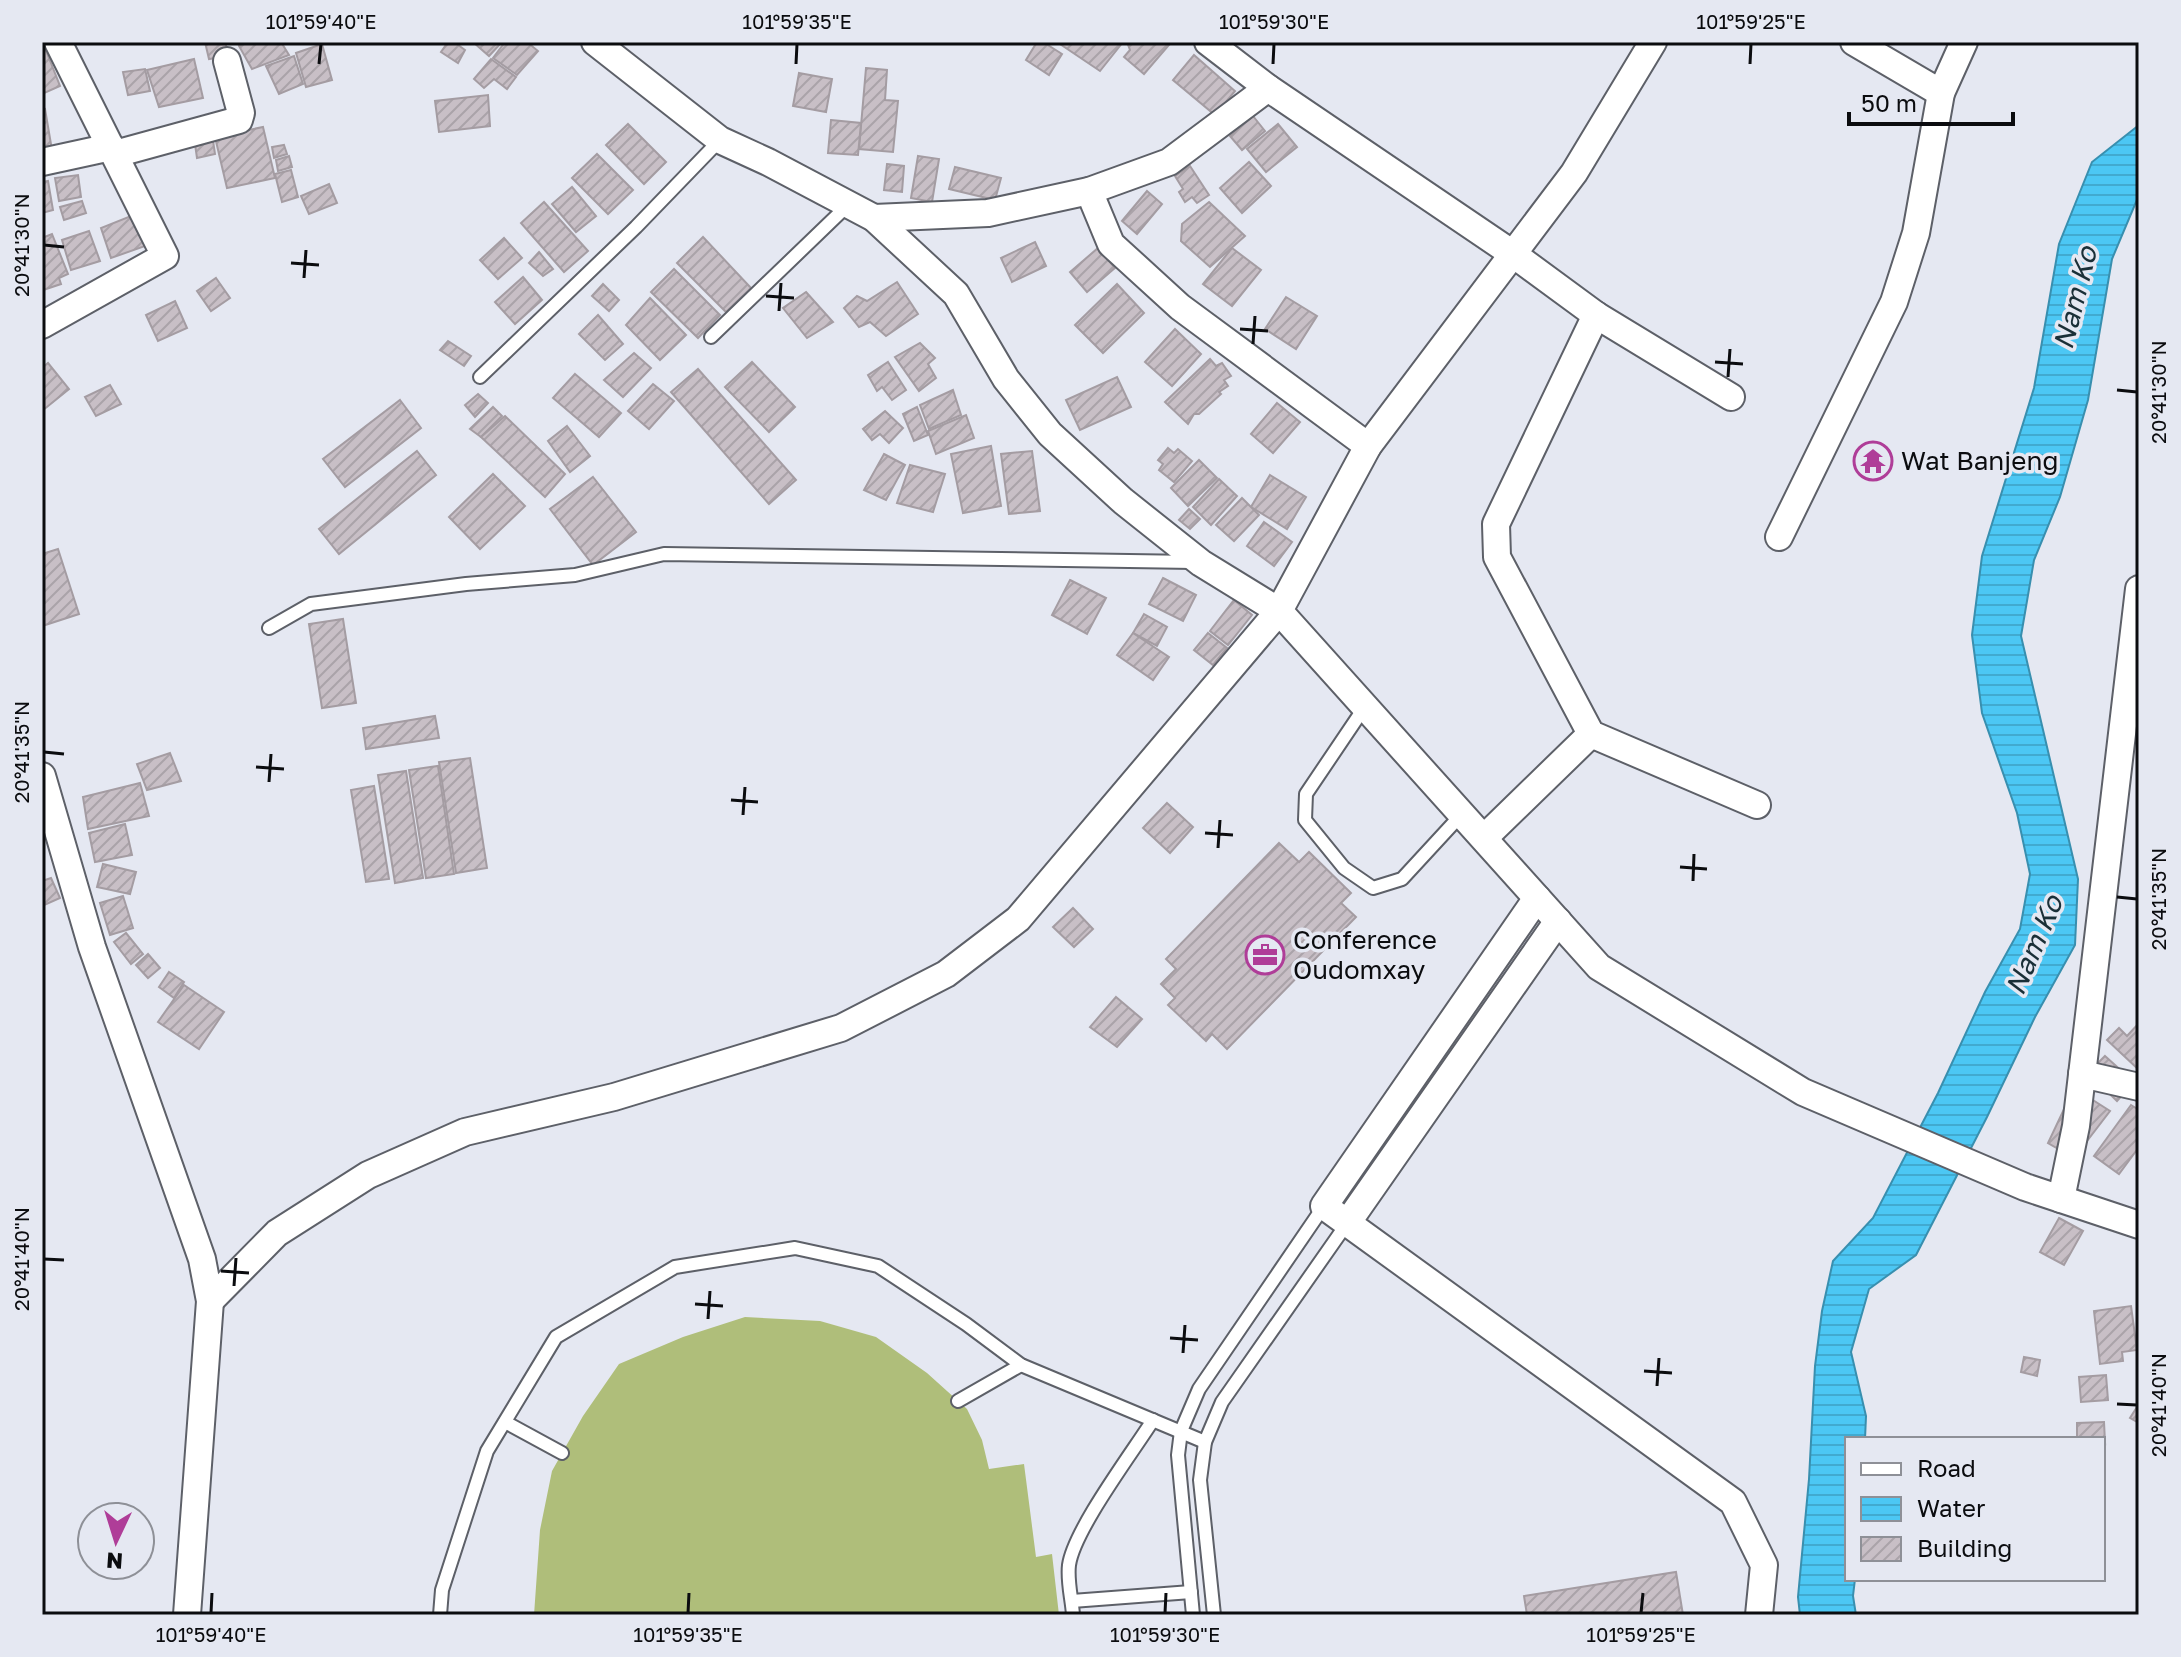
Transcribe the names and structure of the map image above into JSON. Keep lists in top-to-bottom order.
{
  "water": ["Nam Ko"],
  "places": {
    "temple": ["Wat Banjeng"],
    "office": ["Conference Oudomxay"]
  },
  "legend": ["Road", "Water", "Building"],
  "scale_bar": "50 m",
  "north": "bottom",
  "coordinates": [
    "101°59'40\"E",
    "101°59'35\"E",
    "101°59'30\"E",
    "101°59'25\"E",
    "20°41'30\"N",
    "20°41'35\"N",
    "20°41'40\"N"
  ]
}
